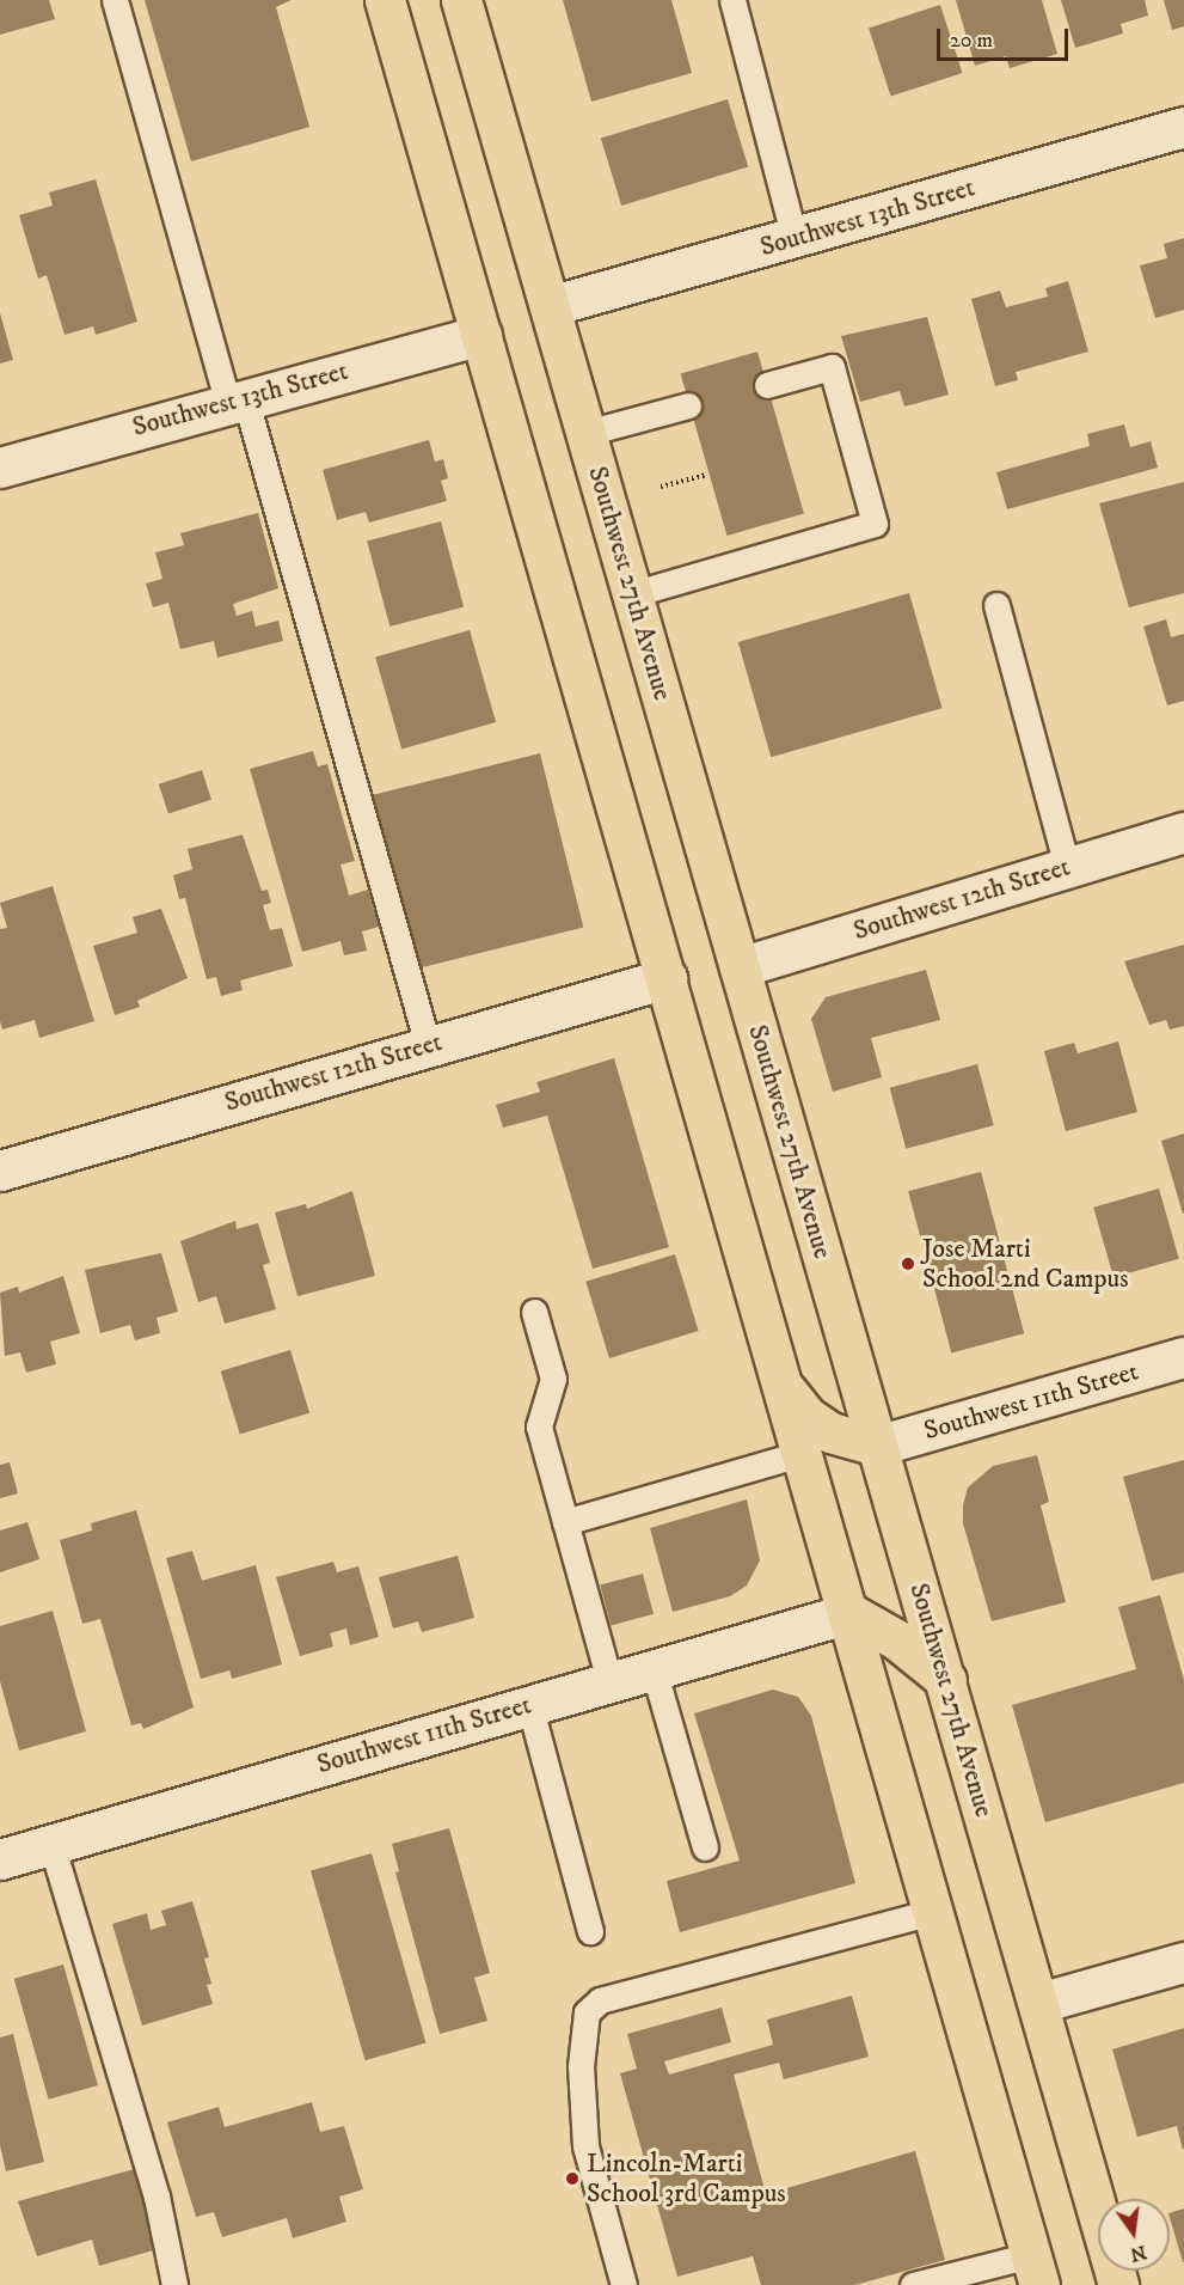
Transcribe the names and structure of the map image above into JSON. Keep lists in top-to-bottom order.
{
  "streets": {
    "highway": ["Southwest 27th Avenue"],
    "street": ["Southwest 13th Street", "Southwest 12th Street", "Southwest 11th Street"]
  },
  "crossings": [
    ["Southwest 13th Street", "Southwest 27th Avenue"],
    ["Southwest 27th Avenue", "Southwest 12th Street"],
    ["Southwest 27th Avenue", "Southwest 11th Street"]
  ],
  "places": ["Jose Marti School 2nd Campus", "Lincoln-Marti School 3rd Campus"],
  "scale_bar": "20 m",
  "north": "bottom"
}
